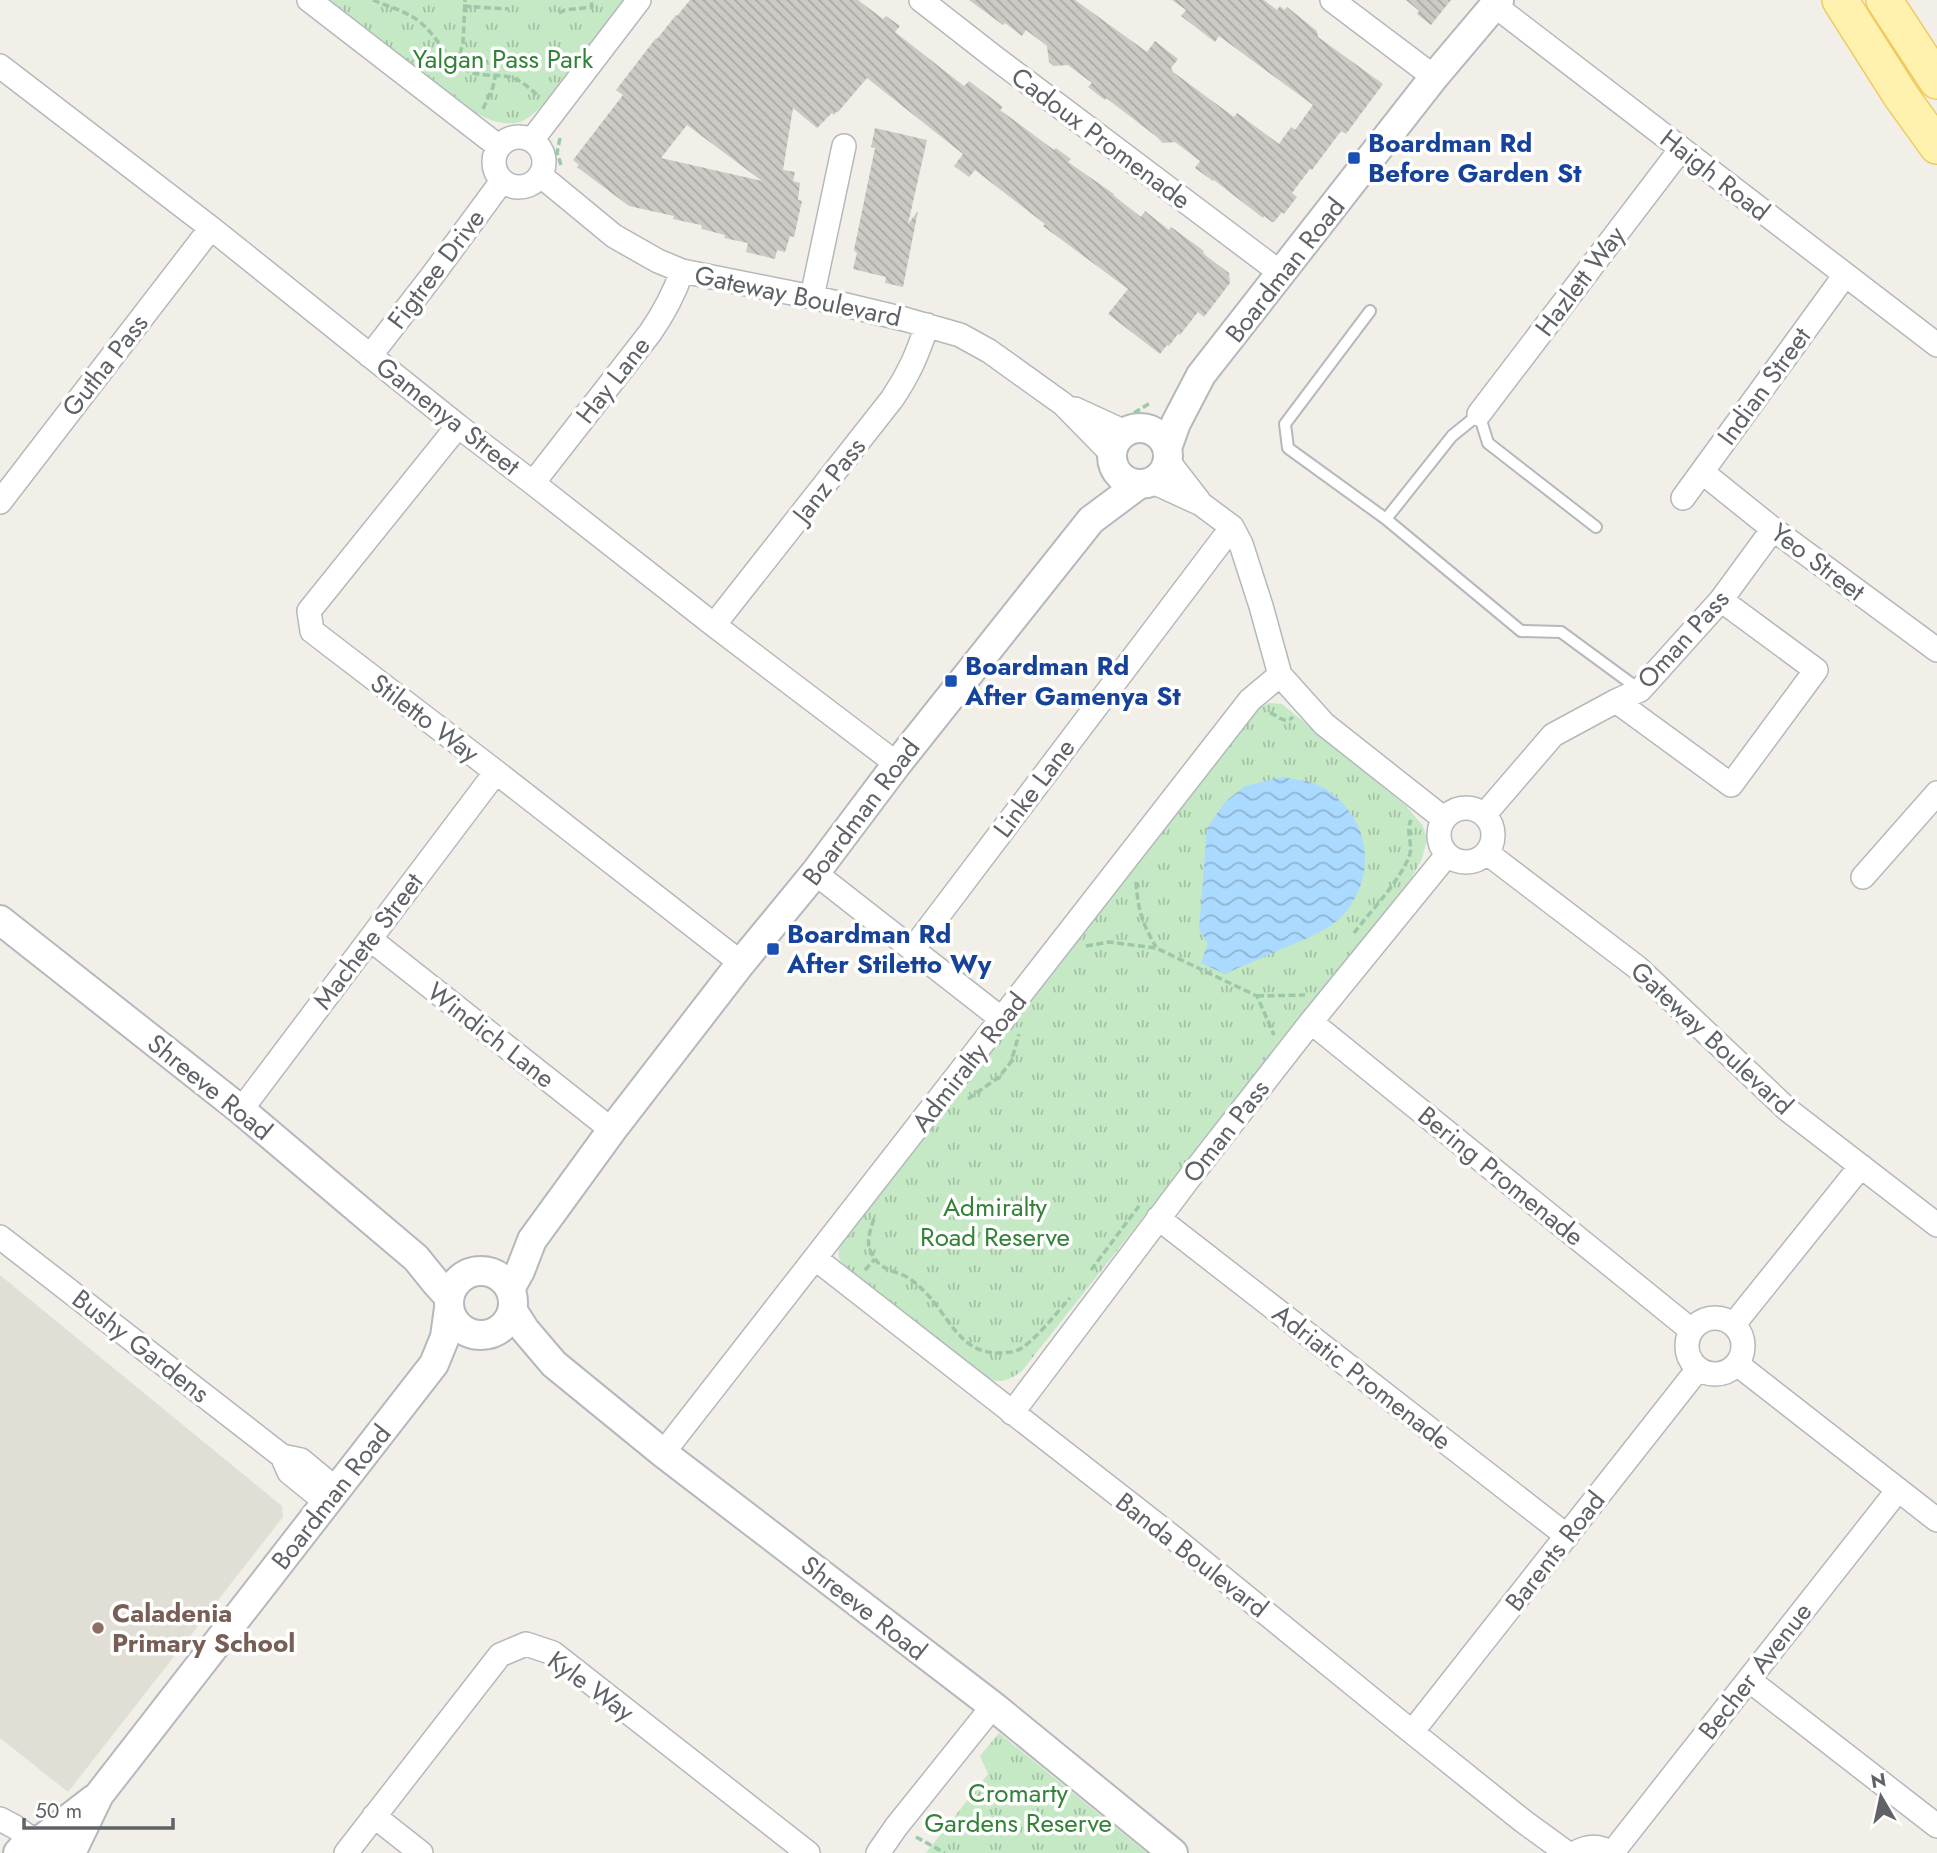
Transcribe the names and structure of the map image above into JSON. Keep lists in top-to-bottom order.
{
  "streets": {
    "street": [
      "Cadoux Promenade",
      "Haigh Road",
      "Figtree Drive",
      "Boardman Road",
      "Hazlett Way",
      "Gateway Boulevard",
      "Gutha Pass",
      "Hay Lane",
      "Indian Street",
      "Gamenya Street",
      "Janz Pass",
      "Yeo Street",
      "Oman Pass",
      "Stiletto Way",
      "Linke Lane",
      "Machete Street",
      "Windich Lane",
      "Admiralty Road",
      "Shreeve Road",
      "Bering Promenade",
      "Bushy Gardens",
      "Adriatic Promenade",
      "Barents Road",
      "Banda Boulevard",
      "Becher Avenue",
      "Kyle Way"
    ]
  },
  "crossings": [
    ["Cadoux Promenade", "Boardman Road"],
    ["Haigh Road", "Boardman Road"],
    ["Haigh Road", "Hazlett Way"],
    ["Haigh Road", "Indian Street"],
    ["Figtree Drive", "Gateway Boulevard"],
    ["Figtree Drive", "Gamenya Street"],
    ["Boardman Road", "Gateway Boulevard"],
    ["Boardman Road", "Gamenya Street"],
    ["Boardman Road", "Stiletto Way"],
    ["Boardman Road", "Windich Lane"],
    ["Boardman Road", "Shreeve Road"],
    ["Boardman Road", "Bushy Gardens"],
    ["Gateway Boulevard", "Hay Lane"],
    ["Gateway Boulevard", "Janz Pass"],
    ["Gateway Boulevard", "Oman Pass"],
    ["Gutha Pass", "Gamenya Street"],
    ["Hay Lane", "Gamenya Street"],
    ["Indian Street", "Yeo Street"],
    ["Gamenya Street", "Janz Pass"],
    ["Gamenya Street", "Stiletto Way"],
    ["Yeo Street", "Oman Pass"],
    ["Oman Pass", "Bering Promenade"],
    ["Oman Pass", "Adriatic Promenade"],
    ["Oman Pass", "Banda Boulevard"],
    ["Stiletto Way", "Machete Street"],
    ["Machete Street", "Windich Lane"],
    ["Machete Street", "Shreeve Road"],
    ["Admiralty Road", "Shreeve Road"],
    ["Admiralty Road", "Banda Boulevard"],
    ["Bering Promenade", "Barents Road"],
    ["Adriatic Promenade", "Barents Road"],
    ["Barents Road", "Banda Boulevard"]
  ],
  "parks": ["Yalgan Pass Park", "Admiralty Road Reserve", "Cromarty Gardens Reserve"],
  "places": {
    "transit": ["Boardman Rd Before Garden St", "Boardman Rd After Gamenya St", "Boardman Rd After Stiletto Wy"],
    "other": ["Caladenia Primary School"]
  },
  "scale_bar": "50 m",
  "north": "top"
}
